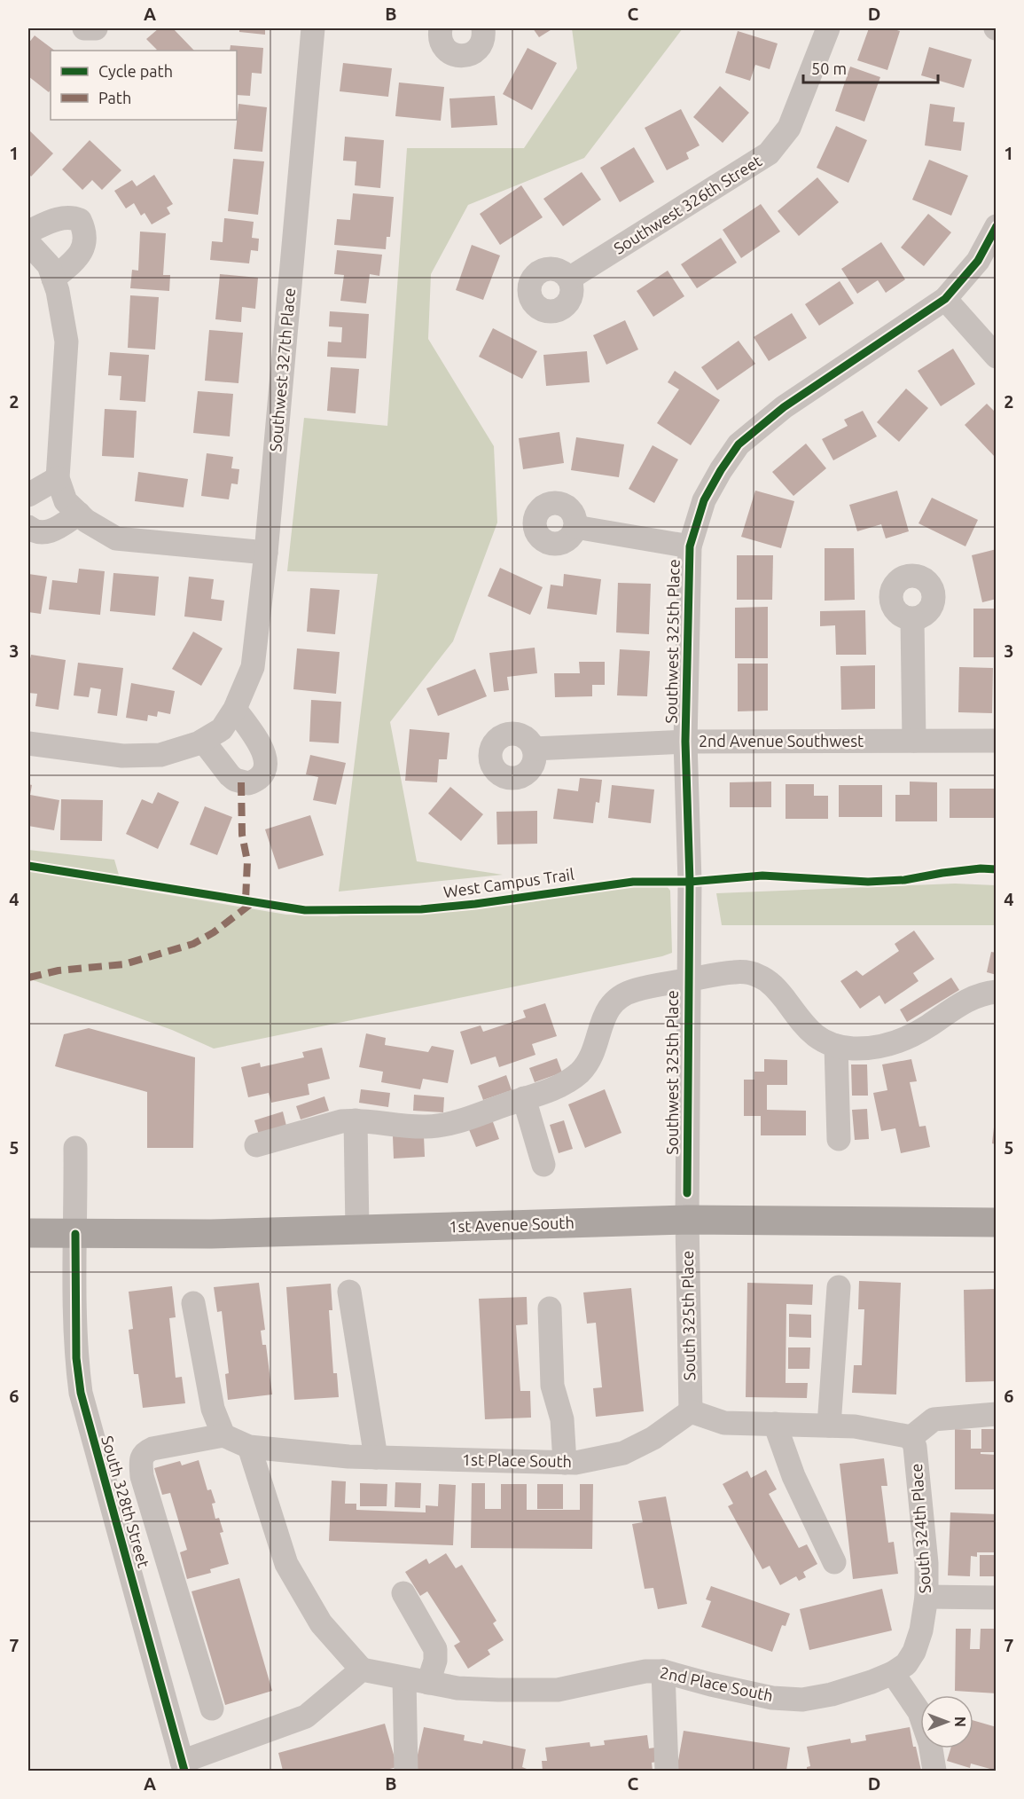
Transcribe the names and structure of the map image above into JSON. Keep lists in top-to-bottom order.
{
  "streets": {
    "main road": ["1st Avenue South"],
    "street": [
      "Southwest 326th Street",
      "Southwest 327th Place",
      "Southwest 325th Place",
      "2nd Avenue Southwest",
      "South 325th Place",
      "1st Place South",
      "South 328th Street",
      "South 324th Place",
      "2nd Place South"
    ],
    "cycle path": ["West Campus Trail"]
  },
  "crossings": [
    ["Southwest 325th Place", "2nd Avenue Southwest"],
    ["Southwest 325th Place", "1st Avenue South"],
    ["Southwest 325th Place", "South 325th Place"],
    ["1st Avenue South", "South 325th Place"],
    ["1st Avenue South", "South 328th Street"],
    ["South 325th Place", "1st Place South"],
    ["South 324th Place", "2nd Place South"]
  ],
  "legend": ["Cycle path", "Path"],
  "scale_bar": "50 m",
  "north": "right",
  "grid": {
    "columns": [
      "A",
      "B",
      "C",
      "D"
    ],
    "rows": [
      "1",
      "2",
      "3",
      "4",
      "5",
      "6",
      "7"
    ]
  }
}
